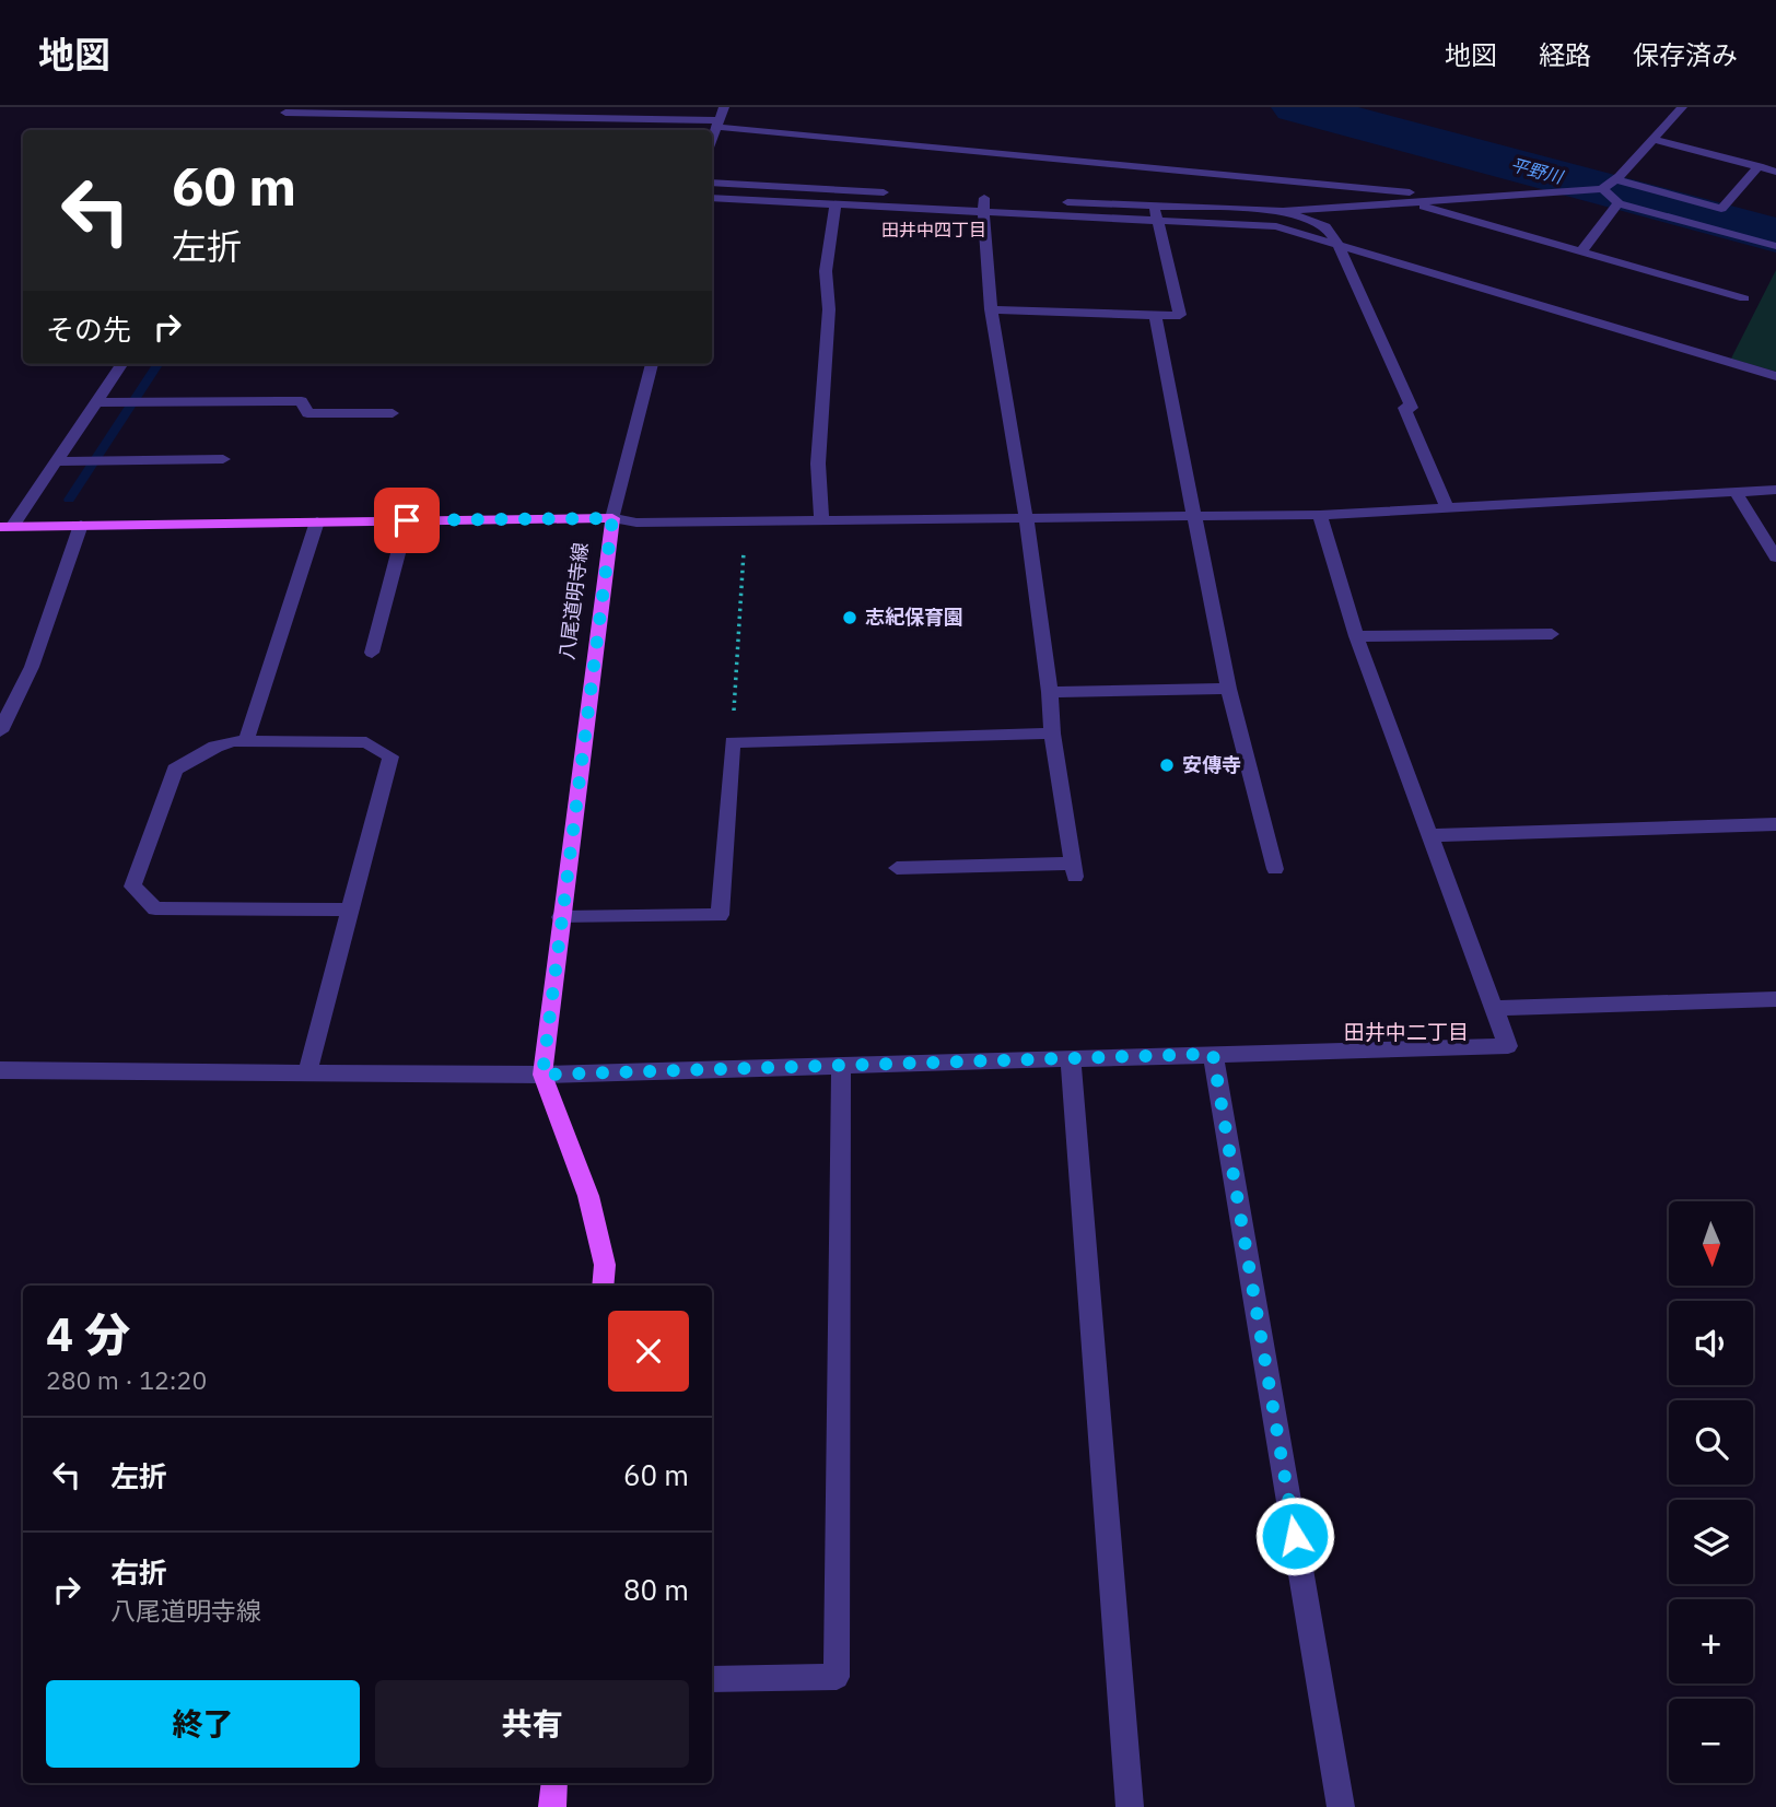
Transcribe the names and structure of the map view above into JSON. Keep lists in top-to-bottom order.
{
  "streets": {
    "main road": ["八尾道明寺線"]
  },
  "districts": ["田井中四丁目", "田井中二丁目"],
  "water": ["平野川"],
  "places": ["志紀保育園", "安傳寺"],
  "north": "bottom",
  "page": {
    "header": "地図",
    "nav": ["地図", "経路", "保存済み"],
    "turn": ["60 m", "左折"],
    "then": "その先",
    "map_buttons": ["+", "−"],
    "heading": ["4 分", "280 m · 12:20"],
    "list": [
      {
        "name": "左折",
        "value": "60 m"
      },
      {
        "name": "右折",
        "note": "八尾道明寺線",
        "value": "80 m"
      }
    ],
    "buttons": ["終了", "共有"]
  }
}
